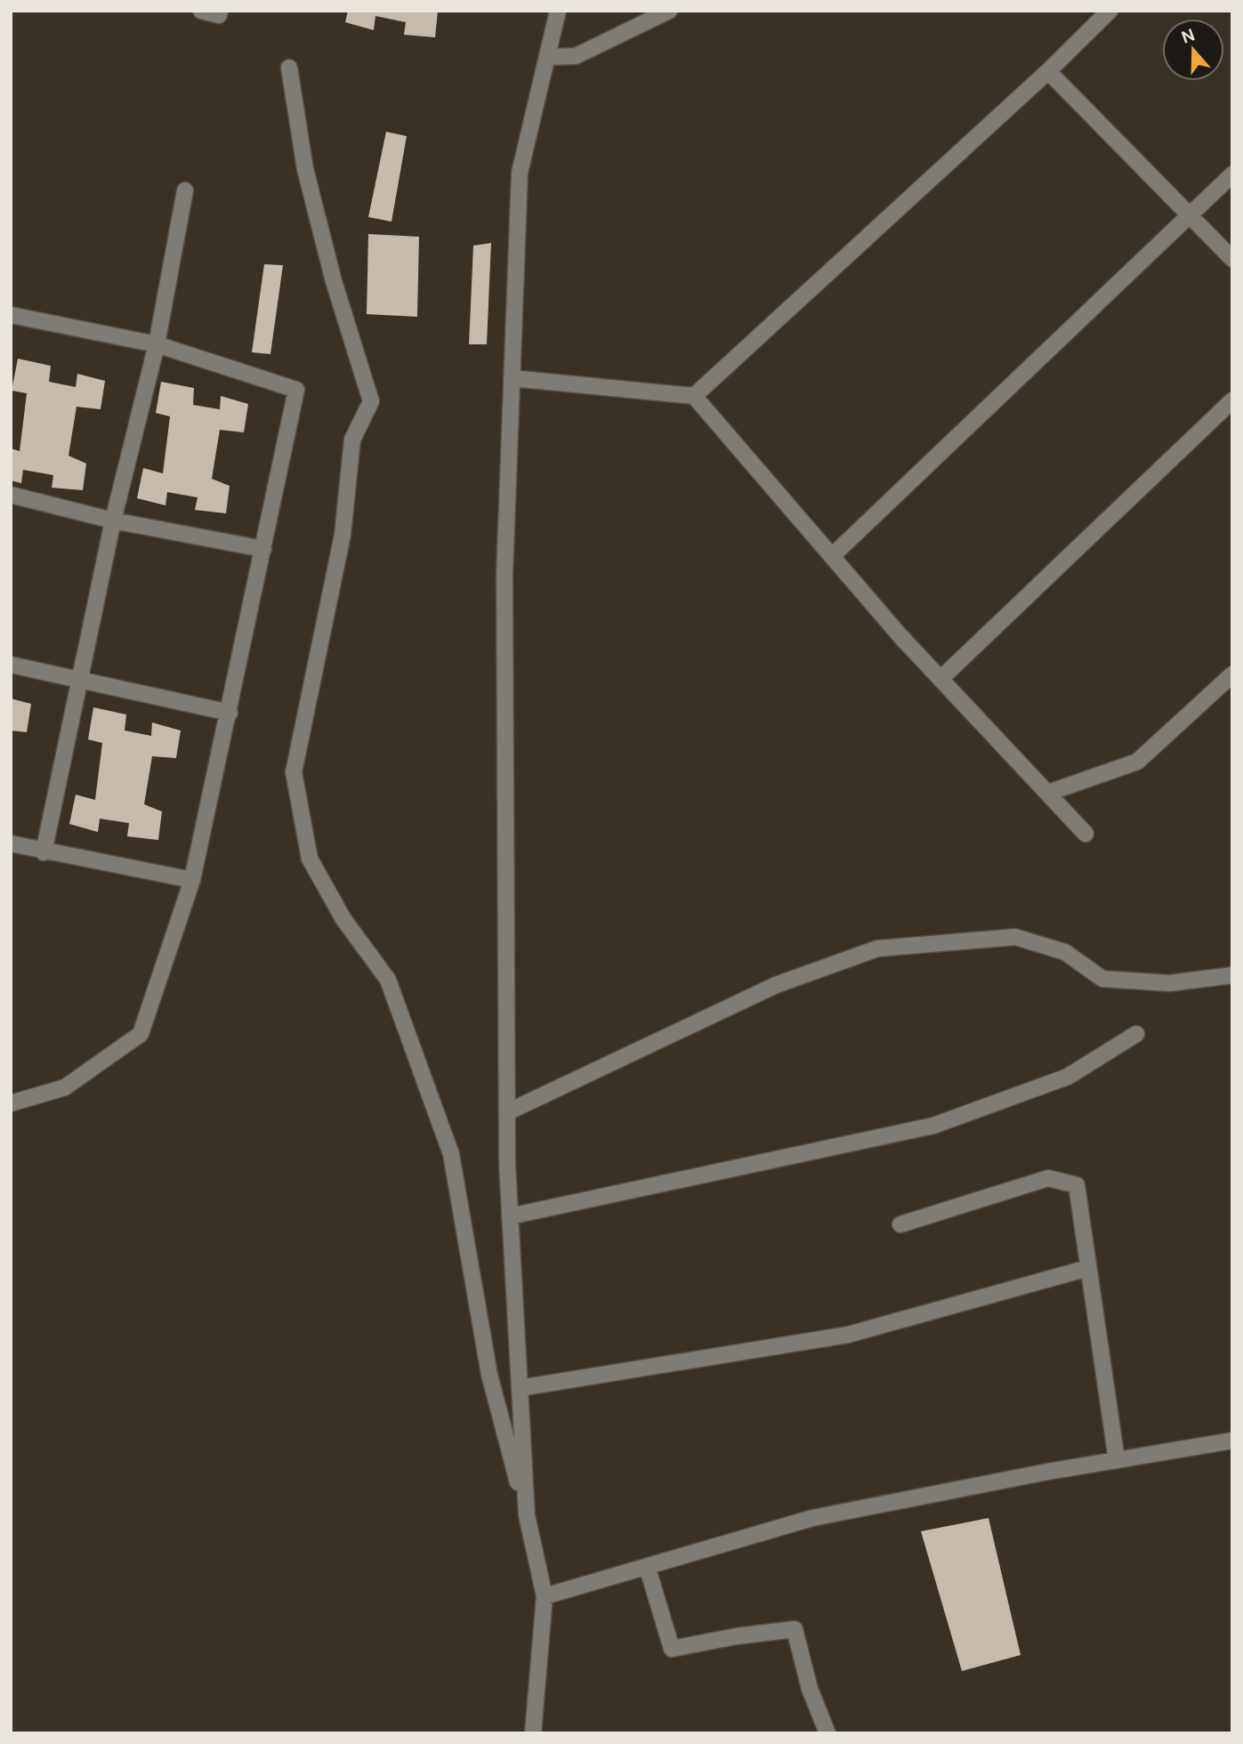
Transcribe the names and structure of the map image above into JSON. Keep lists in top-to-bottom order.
{
  "north": "top"
}
